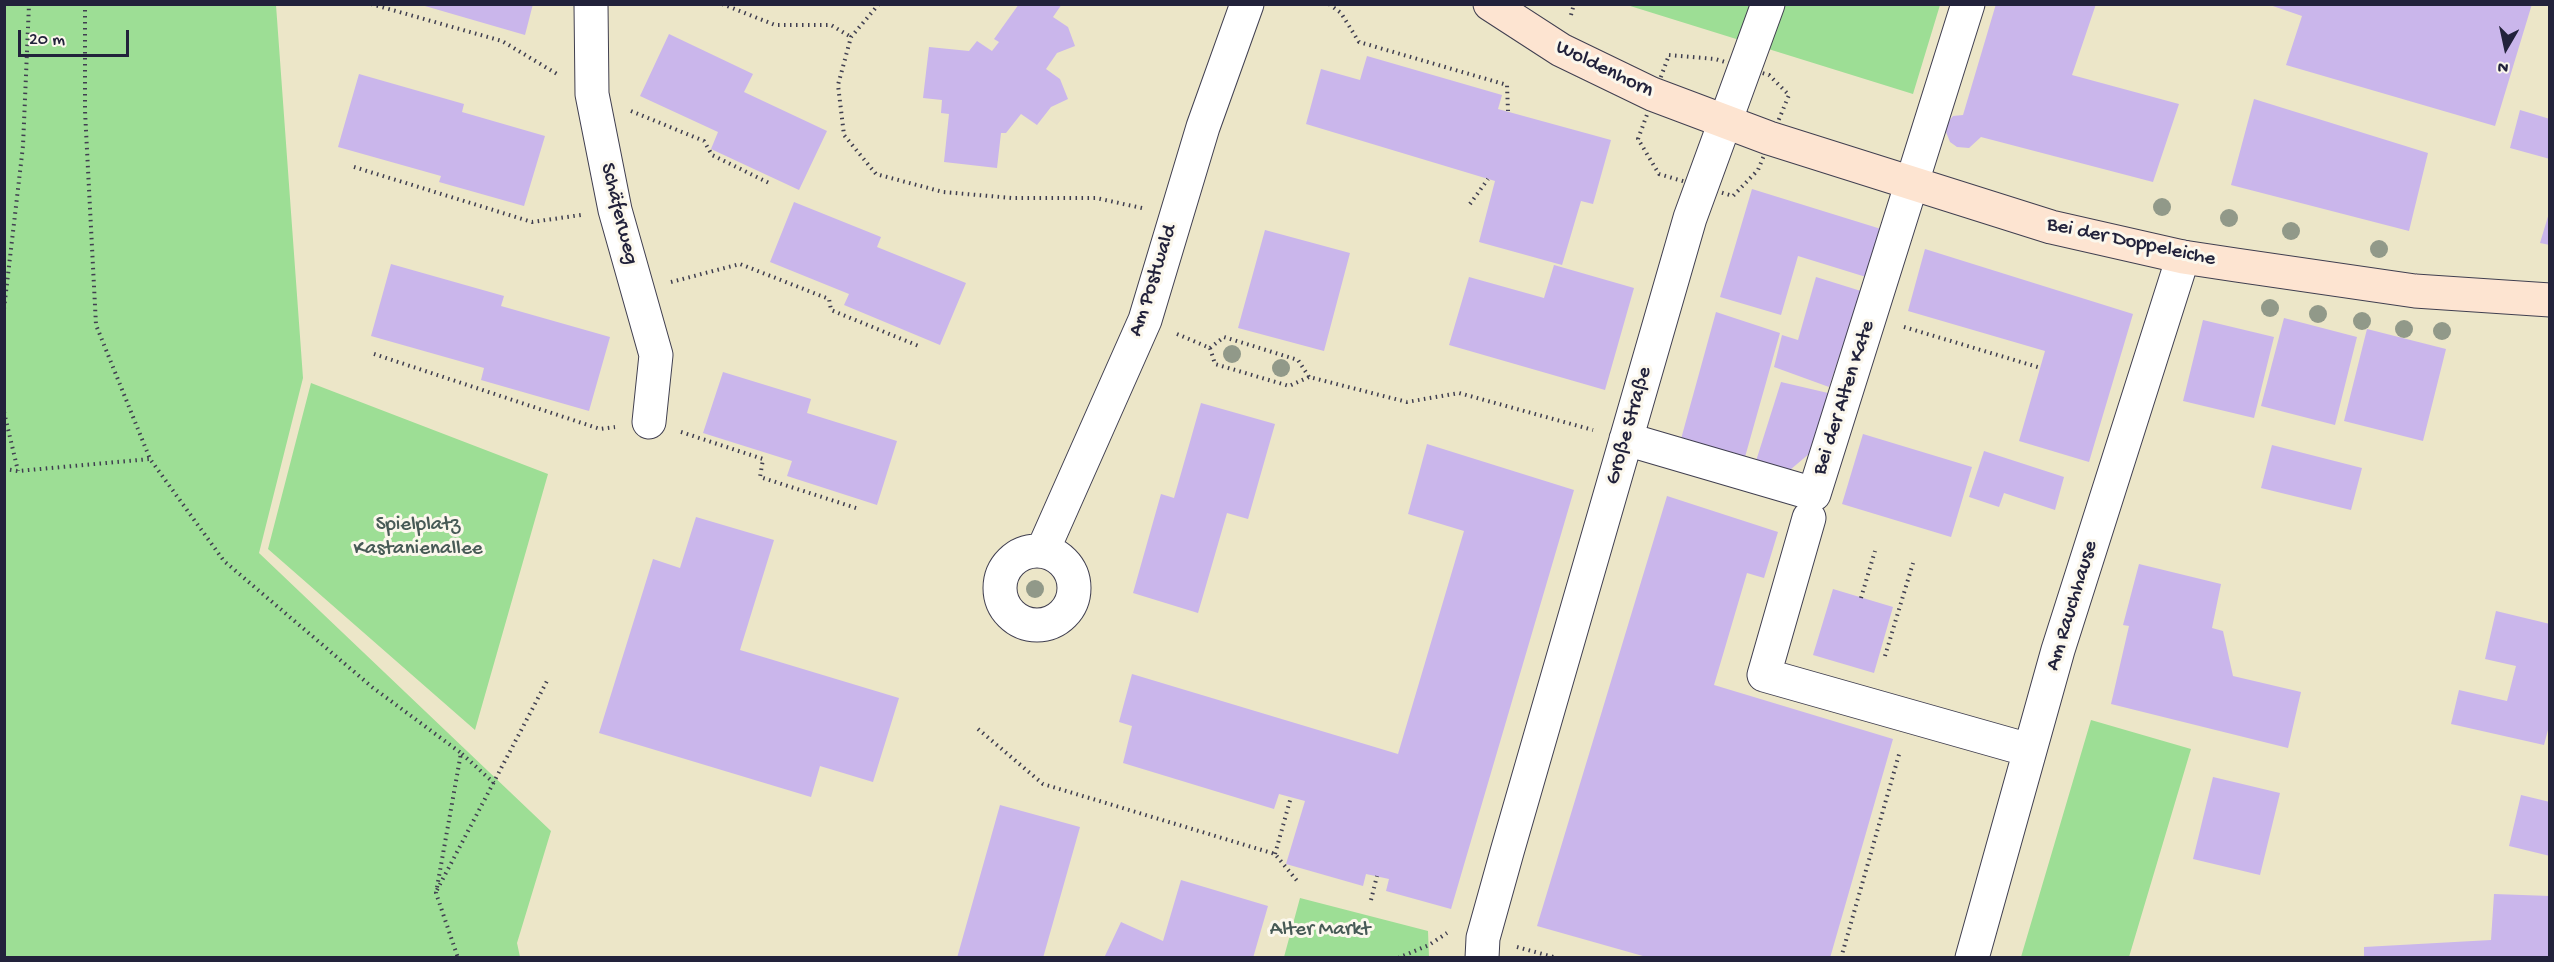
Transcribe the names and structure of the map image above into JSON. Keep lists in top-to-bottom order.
{
  "streets": {
    "street": [
      "Woldenhorn",
      "Schäferweg",
      "Bei der Doppeleiche",
      "Am Postwald",
      "Bei der Alten Kate",
      "Große Straße",
      "Am Rauchhause"
    ]
  },
  "crossings": [
    ["Woldenhorn", "Bei der Doppeleiche"],
    ["Woldenhorn", "Große Straße"],
    ["Bei der Doppeleiche", "Bei der Alten Kate"],
    ["Bei der Doppeleiche", "Große Straße"],
    ["Bei der Doppeleiche", "Am Rauchhause"],
    ["Bei der Alten Kate", "Große Straße"]
  ],
  "parks": ["Spielplatz Kastanienallee", "Alter Markt"],
  "scale_bar": "20 m",
  "north": "bottom"
}
